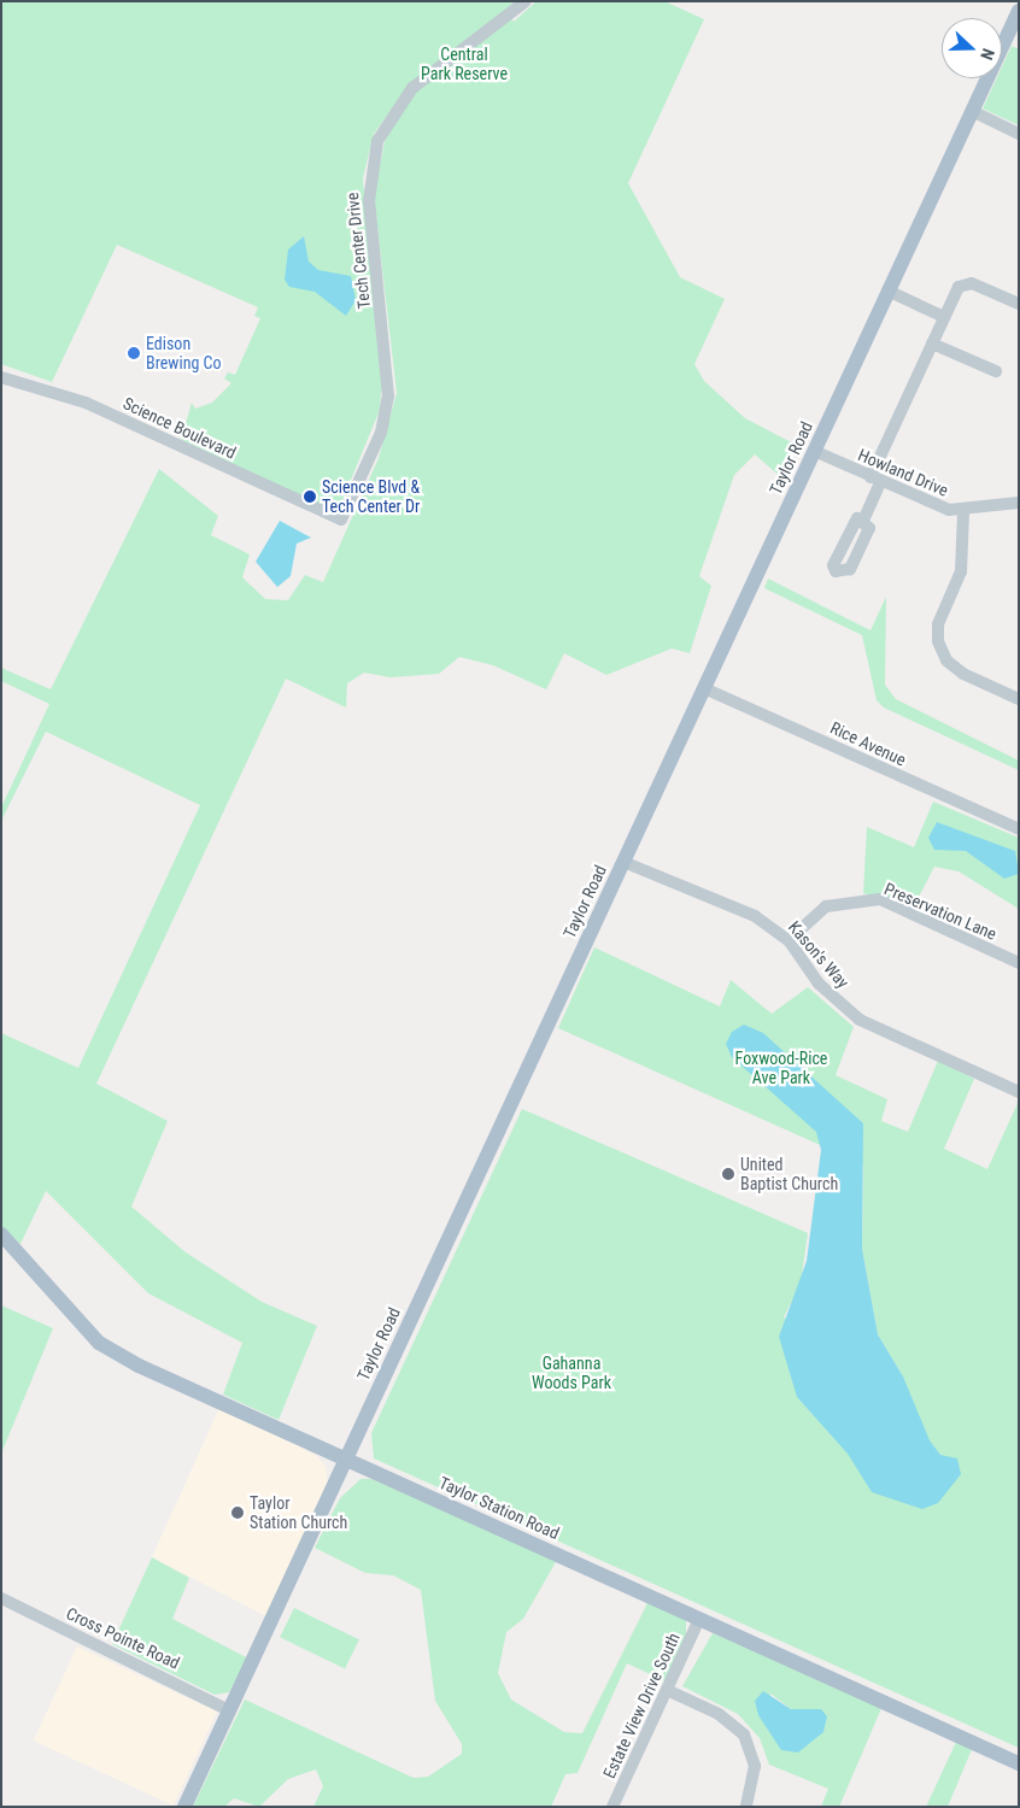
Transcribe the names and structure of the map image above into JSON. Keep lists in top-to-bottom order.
{
  "streets": {
    "main road": ["Taylor Road", "Taylor Station Road"],
    "street": [
      "Tech Center Drive",
      "Science Boulevard",
      "Howland Drive",
      "Rice Avenue",
      "Preservation Lane",
      "Kason's Way",
      "Cross Pointe Road",
      "Estate View Drive South"
    ]
  },
  "crossings": [
    ["Tech Center Drive", "Science Boulevard"],
    ["Taylor Road", "Howland Drive"],
    ["Taylor Road", "Rice Avenue"],
    ["Taylor Road", "Kason's Way"],
    ["Taylor Road", "Taylor Station Road"],
    ["Taylor Road", "Cross Pointe Road"],
    ["Preservation Lane", "Kason's Way"],
    ["Taylor Station Road", "Estate View Drive South"]
  ],
  "parks": ["Central Park Reserve", "Foxwood-Rice Ave Park", "Gahanna Woods Park"],
  "places": [
    "Edison Brewing Co",
    "Science Blvd & Tech Center Dr",
    "United Baptist Church",
    "Taylor Station Church"
  ],
  "north": "right"
}
